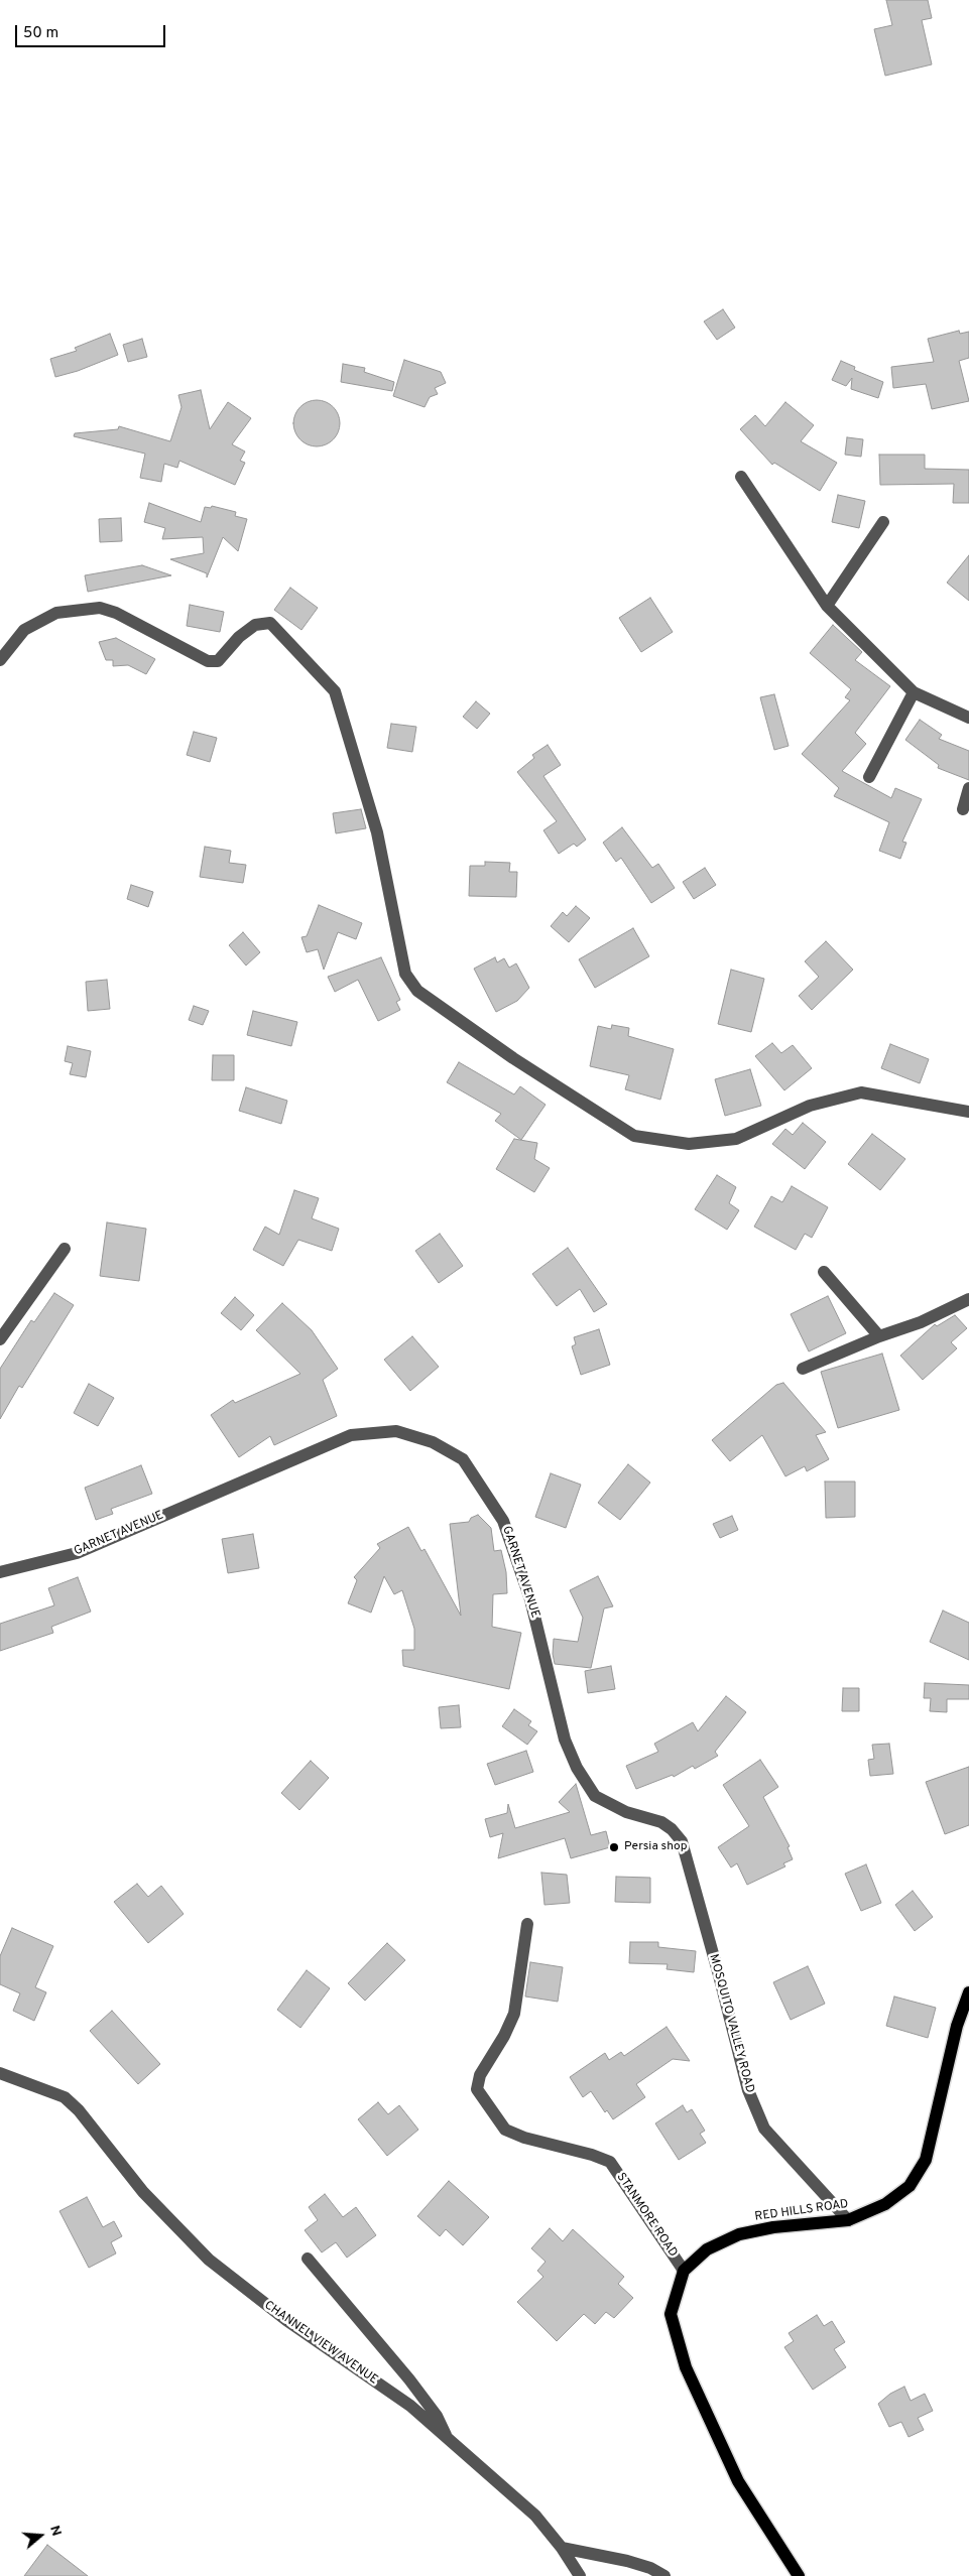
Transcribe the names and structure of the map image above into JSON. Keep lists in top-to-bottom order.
{
  "streets": {
    "main road": ["RED HILLS ROAD"],
    "street": [
      "GARNET AVENUE",
      "MOSQUITO VALLEY ROAD",
      "STANMORE ROAD",
      "CHANNEL VIEW AVENUE"
    ]
  },
  "crossings": [
    ["GARNET AVENUE", "MOSQUITO VALLEY ROAD"],
    ["MOSQUITO VALLEY ROAD", "RED HILLS ROAD"],
    ["RED HILLS ROAD", "STANMORE ROAD"]
  ],
  "places": ["Persia shop"],
  "scale_bar": "50 m",
  "north": "right"
}
